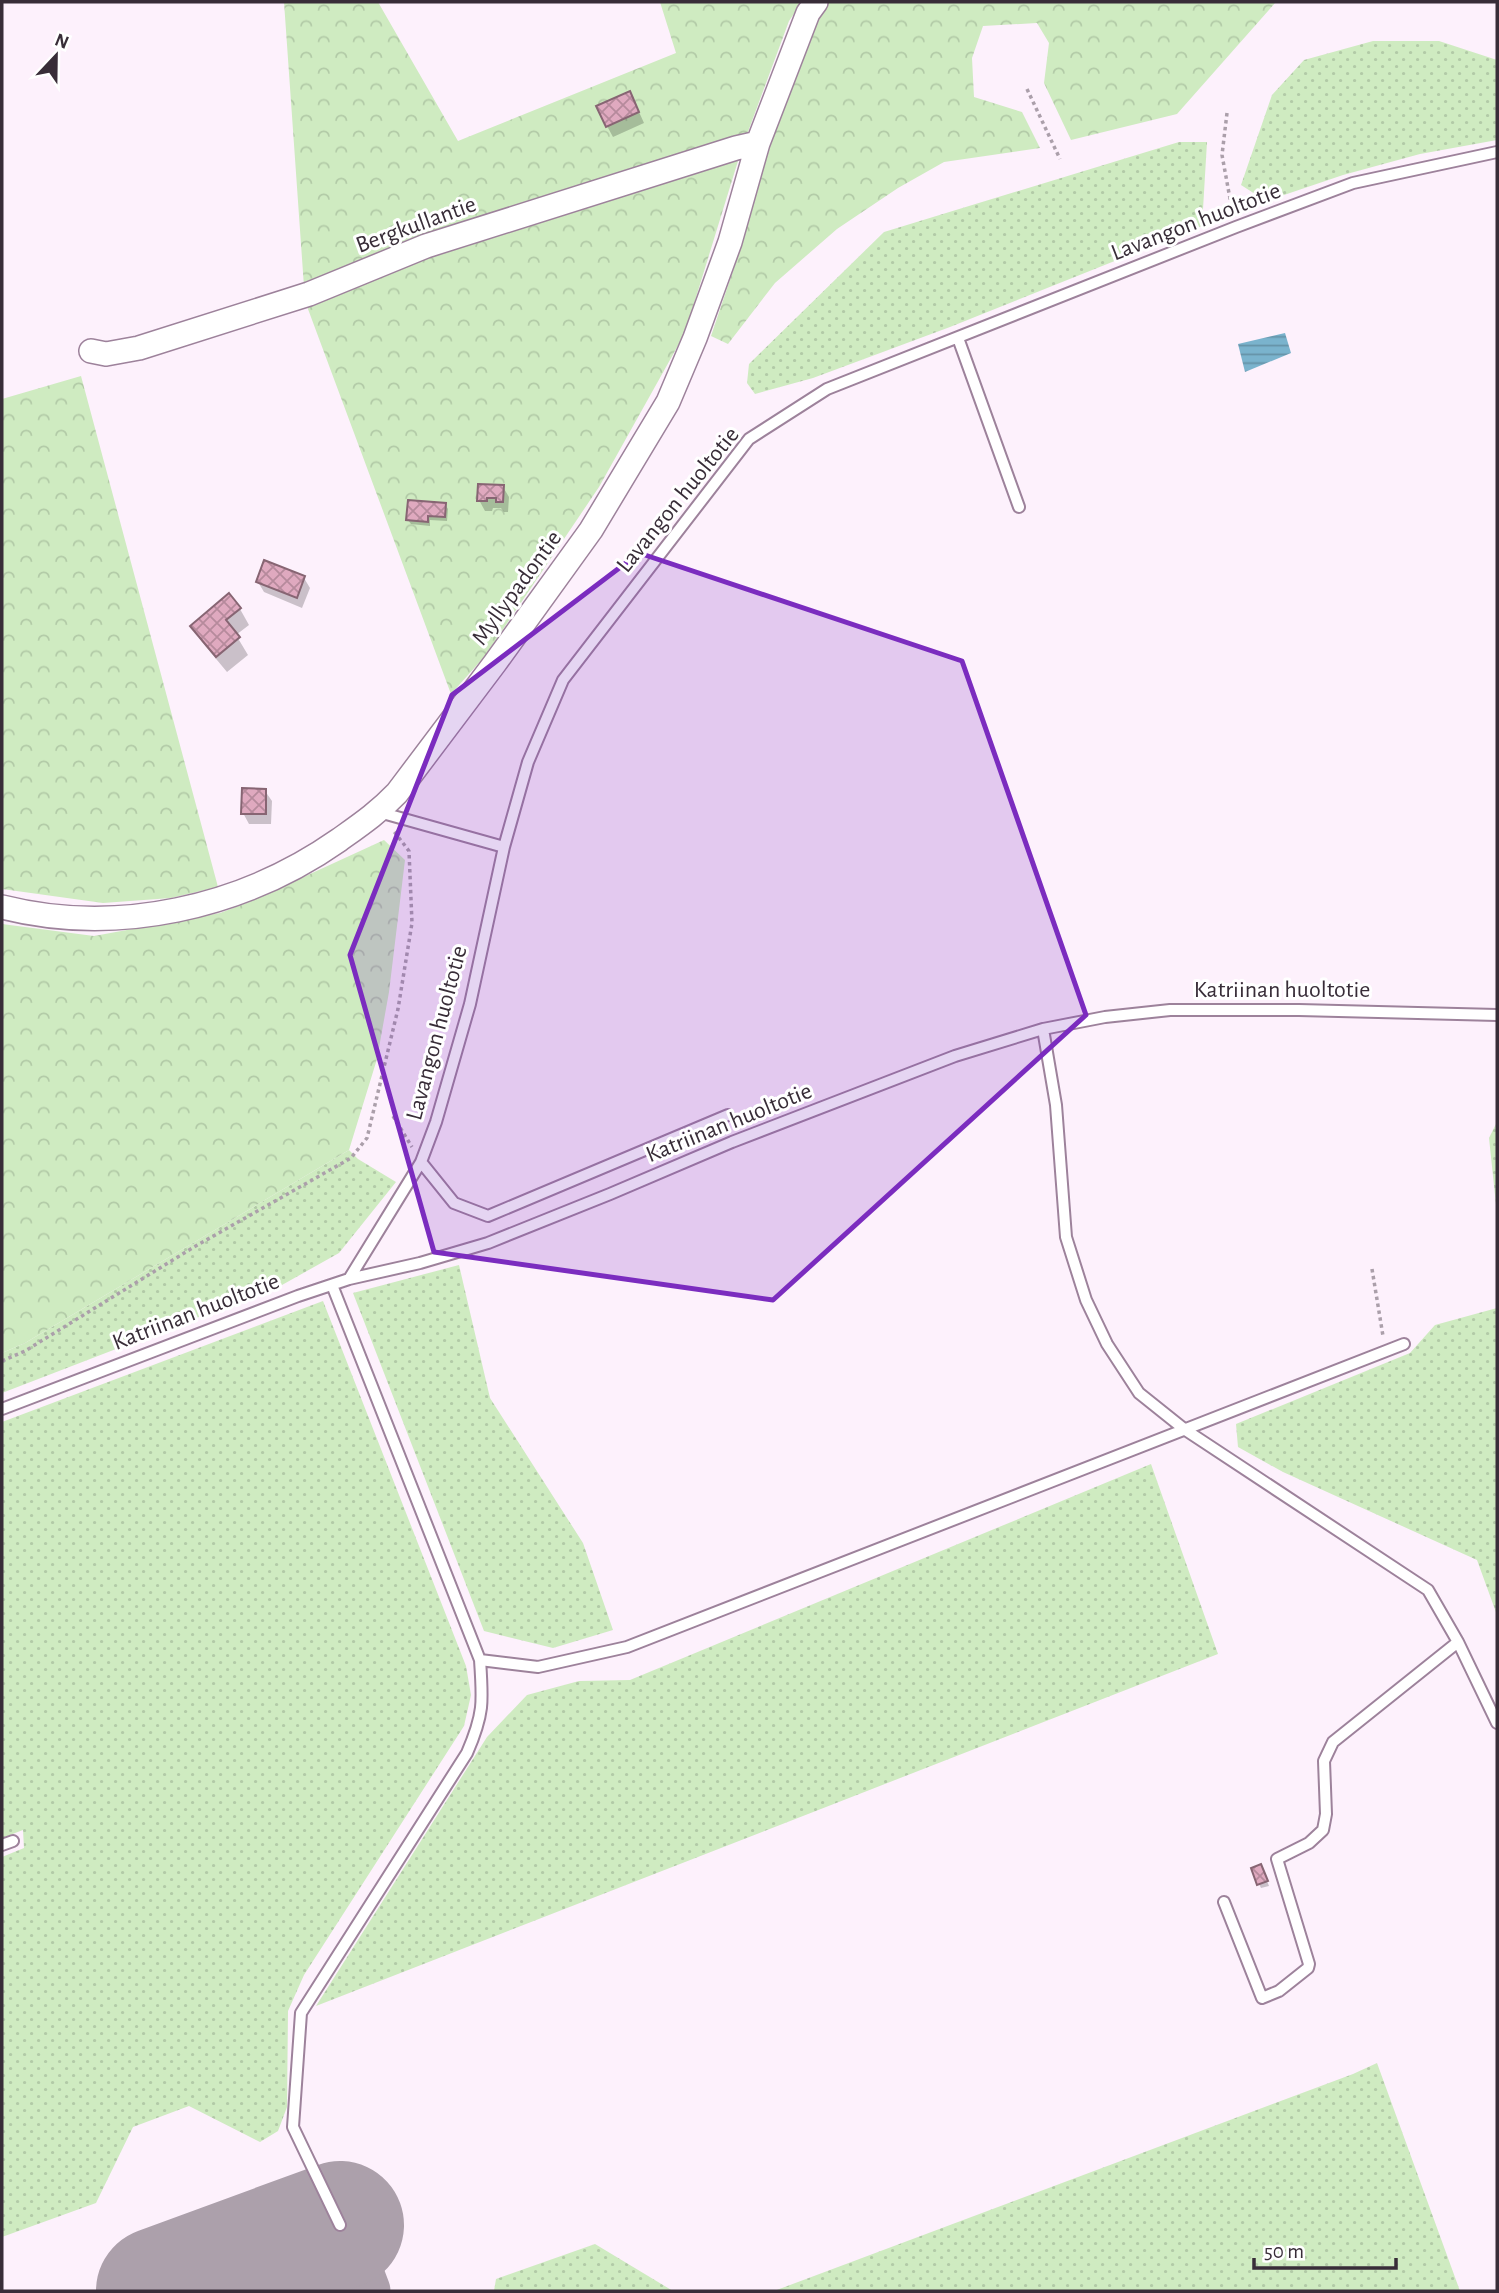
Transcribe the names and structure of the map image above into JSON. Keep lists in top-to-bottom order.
{
  "streets": {
    "street": ["Bergkullantie", "Myllypadontie"],
    "lane": ["Lavangon huoltotie", "Katriinan huoltotie"]
  },
  "crossings": [
    ["Lavangon huoltotie", "Katriinan huoltotie"],
    ["Bergkullantie", "Myllypadontie"]
  ],
  "scale_bar": "50 m",
  "north": "top"
}
